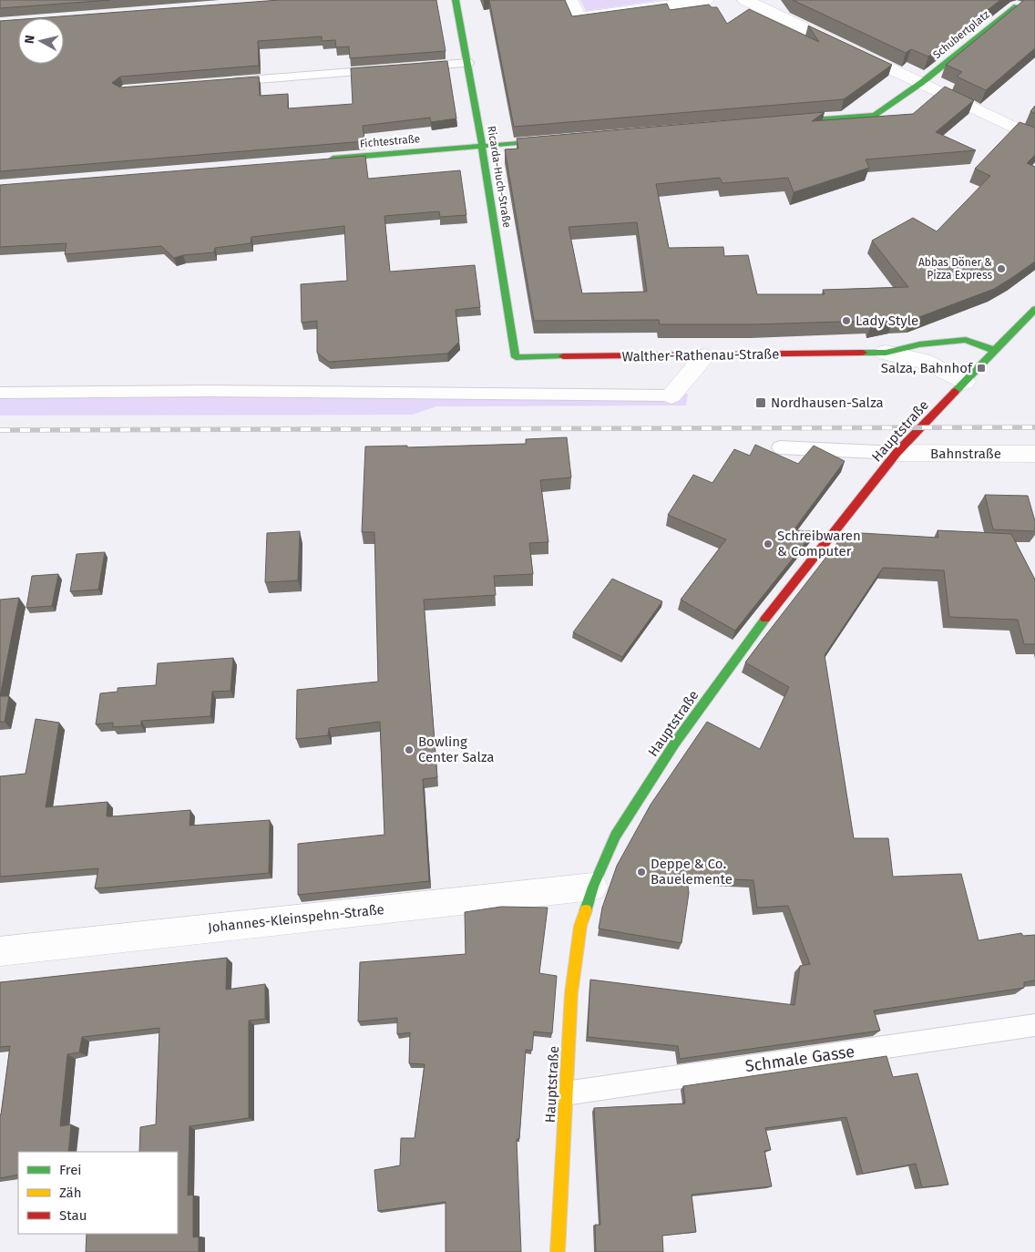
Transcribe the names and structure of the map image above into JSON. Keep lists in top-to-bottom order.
{
  "streets": {
    "street": [
      "Schubertplatz",
      "Fichtestraße",
      "Ricarda-Huch-Straße",
      "Walther-Rathenau-Straße",
      "Hauptstraße",
      "Bahnstraße",
      "Johannes-Kleinspehn-Straße"
    ],
    "lane": ["Schmale Gasse"]
  },
  "crossings": [
    ["Fichtestraße", "Ricarda-Huch-Straße"],
    ["Ricarda-Huch-Straße", "Walther-Rathenau-Straße"],
    ["Walther-Rathenau-Straße", "Hauptstraße"],
    ["Hauptstraße", "Bahnstraße"],
    ["Hauptstraße", "Johannes-Kleinspehn-Straße"],
    ["Hauptstraße", "Schmale Gasse"]
  ],
  "places": {
    "other": [
      "Abbas Döner & Pizza Express",
      "Lady Style",
      "Schreibwaren & Computer",
      "Bowling Center Salza",
      "Deppe & Co. Bauelemente"
    ],
    "transit": ["Salza, Bahnhof", "Nordhausen-Salza"]
  },
  "legend": ["Frei", "Zäh", "Stau"],
  "north": "left"
}
